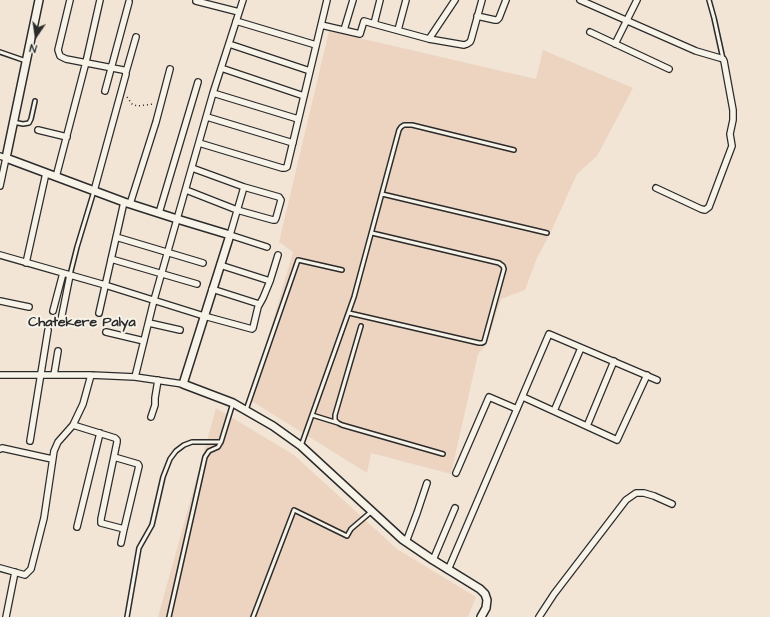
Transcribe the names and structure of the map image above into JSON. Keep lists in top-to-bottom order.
{
  "districts": ["Chatekere Palya"],
  "north": "bottom"
}
